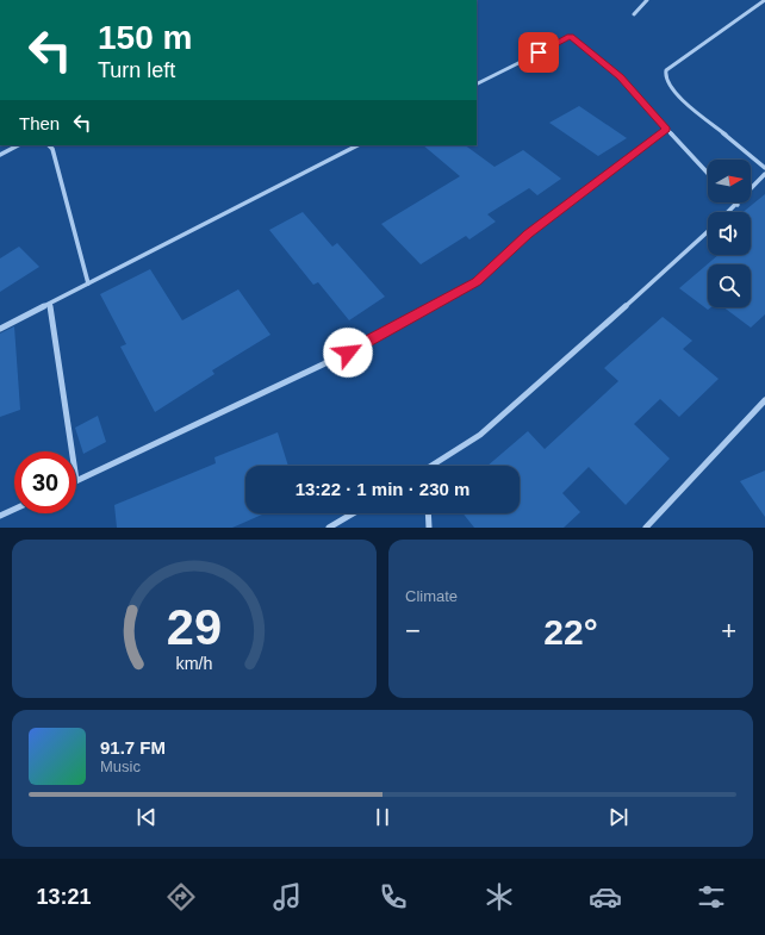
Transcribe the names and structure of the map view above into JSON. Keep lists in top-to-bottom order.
{
  "north": "right",
  "page": {
    "turn": ["150 m", "Turn left"],
    "then": "Then",
    "limit": "30",
    "trip": "13:22 · 1 min · 230 m",
    "tile": "Climate",
    "heat": ["−", "22°", "+"],
    "song": ["91.7 FM", "Music"],
    "tabs": "13:21",
    "gauge": ["29", "km/h"]
  }
}
